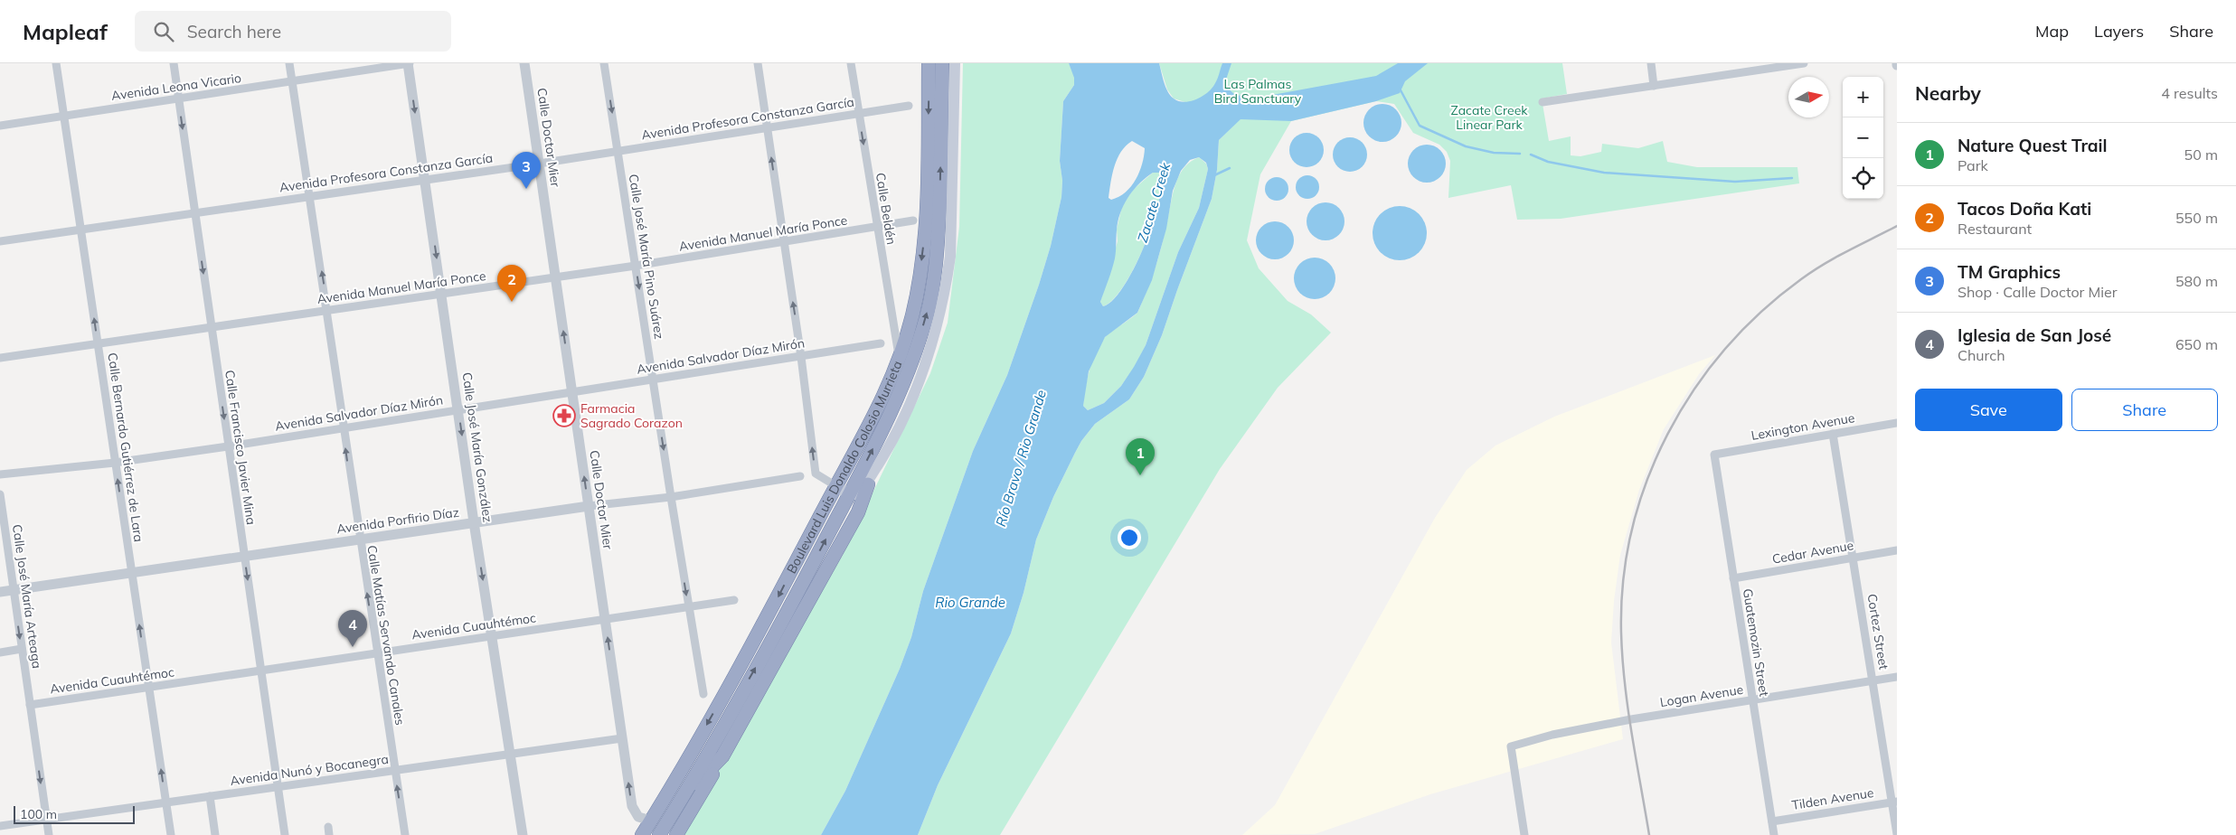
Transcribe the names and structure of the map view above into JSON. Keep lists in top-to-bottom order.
{
  "streets": {
    "highway": ["Boulevard Luis Donaldo Colosio Murrieta"],
    "street": [
      "Avenida Leona Vicario",
      "Avenida Profesora Constanza García",
      "Calle Doctor Mier",
      "Calle Beldén",
      "Avenida Manuel María Ponce",
      "Calle José María Pino Suárez",
      "Avenida Salvador Díaz Mirón",
      "Lexington Avenue",
      "Calle Bernardo Gutiérrez de Lara",
      "Calle Francisco Javier Mina",
      "Calle José María González",
      "Avenida Porfirio Díaz",
      "Cedar Avenue",
      "Calle José María Arteaga",
      "Avenida Cuauhtémoc",
      "Cortez Street",
      "Calle Matías Servando Canales",
      "Guatemozin Street",
      "Logan Avenue",
      "Avenida Nunó y Bocanegra",
      "Tilden Avenue"
    ]
  },
  "crossings": [
    ["Avenida Leona Vicario", "Calle Bernardo Gutiérrez de Lara"],
    ["Avenida Leona Vicario", "Calle Francisco Javier Mina"],
    ["Avenida Leona Vicario", "Calle José María González"],
    ["Avenida Leona Vicario", "Calle Matías Servando Canales"],
    ["Avenida Profesora Constanza García", "Calle Doctor Mier"],
    ["Avenida Profesora Constanza García", "Calle Beldén"],
    ["Avenida Profesora Constanza García", "Calle José María Pino Suárez"],
    ["Avenida Profesora Constanza García", "Calle Bernardo Gutiérrez de Lara"],
    ["Avenida Profesora Constanza García", "Calle Francisco Javier Mina"],
    ["Avenida Profesora Constanza García", "Calle José María González"],
    ["Avenida Profesora Constanza García", "Calle Matías Servando Canales"],
    ["Calle Doctor Mier", "Avenida Manuel María Ponce"],
    ["Calle Doctor Mier", "Avenida Salvador Díaz Mirón"],
    ["Calle Doctor Mier", "Boulevard Luis Donaldo Colosio Murrieta"],
    ["Calle Doctor Mier", "Avenida Porfirio Díaz"],
    ["Calle Doctor Mier", "Avenida Cuauhtémoc"],
    ["Calle Doctor Mier", "Avenida Nunó y Bocanegra"],
    ["Calle Beldén", "Avenida Manuel María Ponce"],
    ["Calle Beldén", "Boulevard Luis Donaldo Colosio Murrieta"],
    ["Avenida Manuel María Ponce", "Calle José María Pino Suárez"],
    ["Avenida Manuel María Ponce", "Calle Bernardo Gutiérrez de Lara"],
    ["Avenida Manuel María Ponce", "Calle Francisco Javier Mina"],
    ["Avenida Manuel María Ponce", "Calle José María González"],
    ["Avenida Manuel María Ponce", "Calle Matías Servando Canales"],
    ["Calle José María Pino Suárez", "Avenida Salvador Díaz Mirón"],
    ["Calle José María Pino Suárez", "Avenida Porfirio Díaz"],
    ["Calle José María Pino Suárez", "Avenida Cuauhtémoc"],
    ["Avenida Salvador Díaz Mirón", "Calle Bernardo Gutiérrez de Lara"],
    ["Avenida Salvador Díaz Mirón", "Calle Francisco Javier Mina"],
    ["Avenida Salvador Díaz Mirón", "Calle José María González"],
    ["Avenida Salvador Díaz Mirón", "Calle Matías Servando Canales"],
    ["Lexington Avenue", "Cortez Street"],
    ["Lexington Avenue", "Guatemozin Street"],
    ["Calle Bernardo Gutiérrez de Lara", "Avenida Porfirio Díaz"],
    ["Calle Bernardo Gutiérrez de Lara", "Avenida Cuauhtémoc"],
    ["Calle Bernardo Gutiérrez de Lara", "Avenida Nunó y Bocanegra"],
    ["Calle Francisco Javier Mina", "Avenida Porfirio Díaz"],
    ["Calle Francisco Javier Mina", "Avenida Cuauhtémoc"],
    ["Calle Francisco Javier Mina", "Avenida Nunó y Bocanegra"],
    ["Calle José María González", "Avenida Porfirio Díaz"],
    ["Calle José María González", "Avenida Cuauhtémoc"],
    ["Calle José María González", "Avenida Nunó y Bocanegra"],
    ["Avenida Porfirio Díaz", "Calle José María Arteaga"],
    ["Avenida Porfirio Díaz", "Calle Matías Servando Canales"],
    ["Cedar Avenue", "Cortez Street"],
    ["Cedar Avenue", "Guatemozin Street"],
    ["Calle José María Arteaga", "Avenida Cuauhtémoc"],
    ["Calle José María Arteaga", "Avenida Nunó y Bocanegra"],
    ["Avenida Cuauhtémoc", "Calle Matías Servando Canales"],
    ["Cortez Street", "Logan Avenue"],
    ["Cortez Street", "Tilden Avenue"],
    ["Calle Matías Servando Canales", "Avenida Nunó y Bocanegra"],
    ["Guatemozin Street", "Logan Avenue"],
    ["Guatemozin Street", "Tilden Avenue"]
  ],
  "one_way": [
    "Calle Doctor Mier",
    "Calle Beldén",
    "Calle José María Pino Suárez",
    "Calle Bernardo Gutiérrez de Lara",
    "Calle Francisco Javier Mina",
    "Calle José María González",
    "Calle José María Arteaga",
    "Calle Matías Servando Canales"
  ],
  "water": ["Zacate Creek", "Río Bravo / Rio Grande", "Rio Grande"],
  "parks": ["Las Palmas Bird Sanctuary", "Zacate Creek Linear Park"],
  "places": {
    "pharmacy": ["Farmacia Sagrado Corazon"]
  },
  "scale_bar": "100 m",
  "north": "right",
  "page": {
    "header": "Mapleaf",
    "search": "Search here",
    "nav": ["Map", "Layers", "Share"],
    "heading": ["Nearby", "4 results"],
    "map_buttons": ["+", "−"],
    "list": [
      {
        "mark": "1",
        "name": "Nature Quest Trail",
        "note": "Park",
        "value": "50 m"
      },
      {
        "mark": "2",
        "name": "Tacos Doña Kati",
        "note": "Restaurant",
        "value": "550 m"
      },
      {
        "mark": "3",
        "name": "TM Graphics",
        "note": "Shop · Calle Doctor Mier",
        "value": "580 m"
      },
      {
        "mark": "4",
        "name": "Iglesia de San José",
        "note": "Church",
        "value": "650 m"
      }
    ],
    "pins": [
      "3",
      "2",
      "1",
      "4"
    ],
    "buttons": ["Save", "Share"],
    "scale": "100 m"
  }
}
